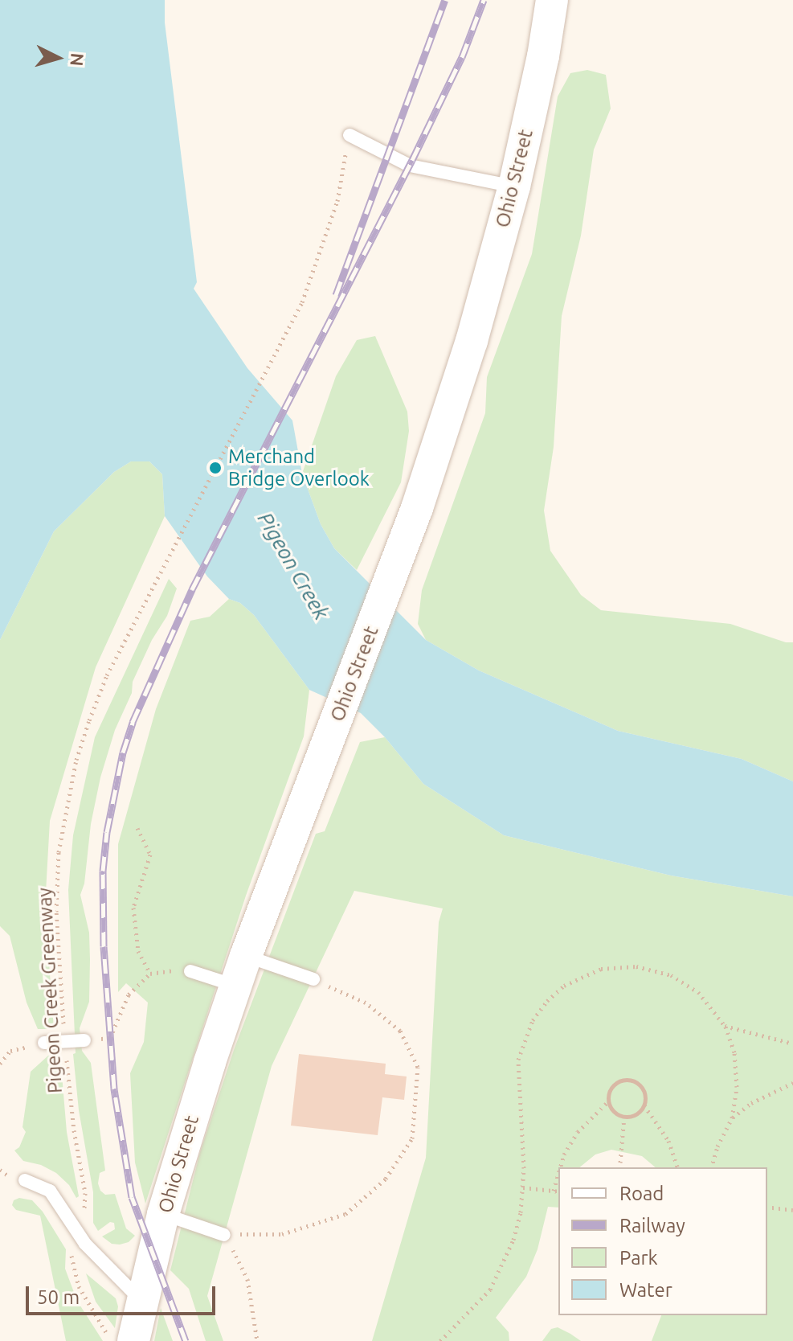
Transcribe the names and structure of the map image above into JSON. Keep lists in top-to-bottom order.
{
  "streets": {
    "street": ["Ohio Street"],
    "path": ["Pigeon Creek Greenway"]
  },
  "water": ["Pigeon Creek"],
  "places": ["Merchand Bridge Overlook"],
  "legend": [
    "Road",
    "Railway",
    "Park",
    "Water"
  ],
  "scale_bar": "50 m",
  "north": "right"
}
